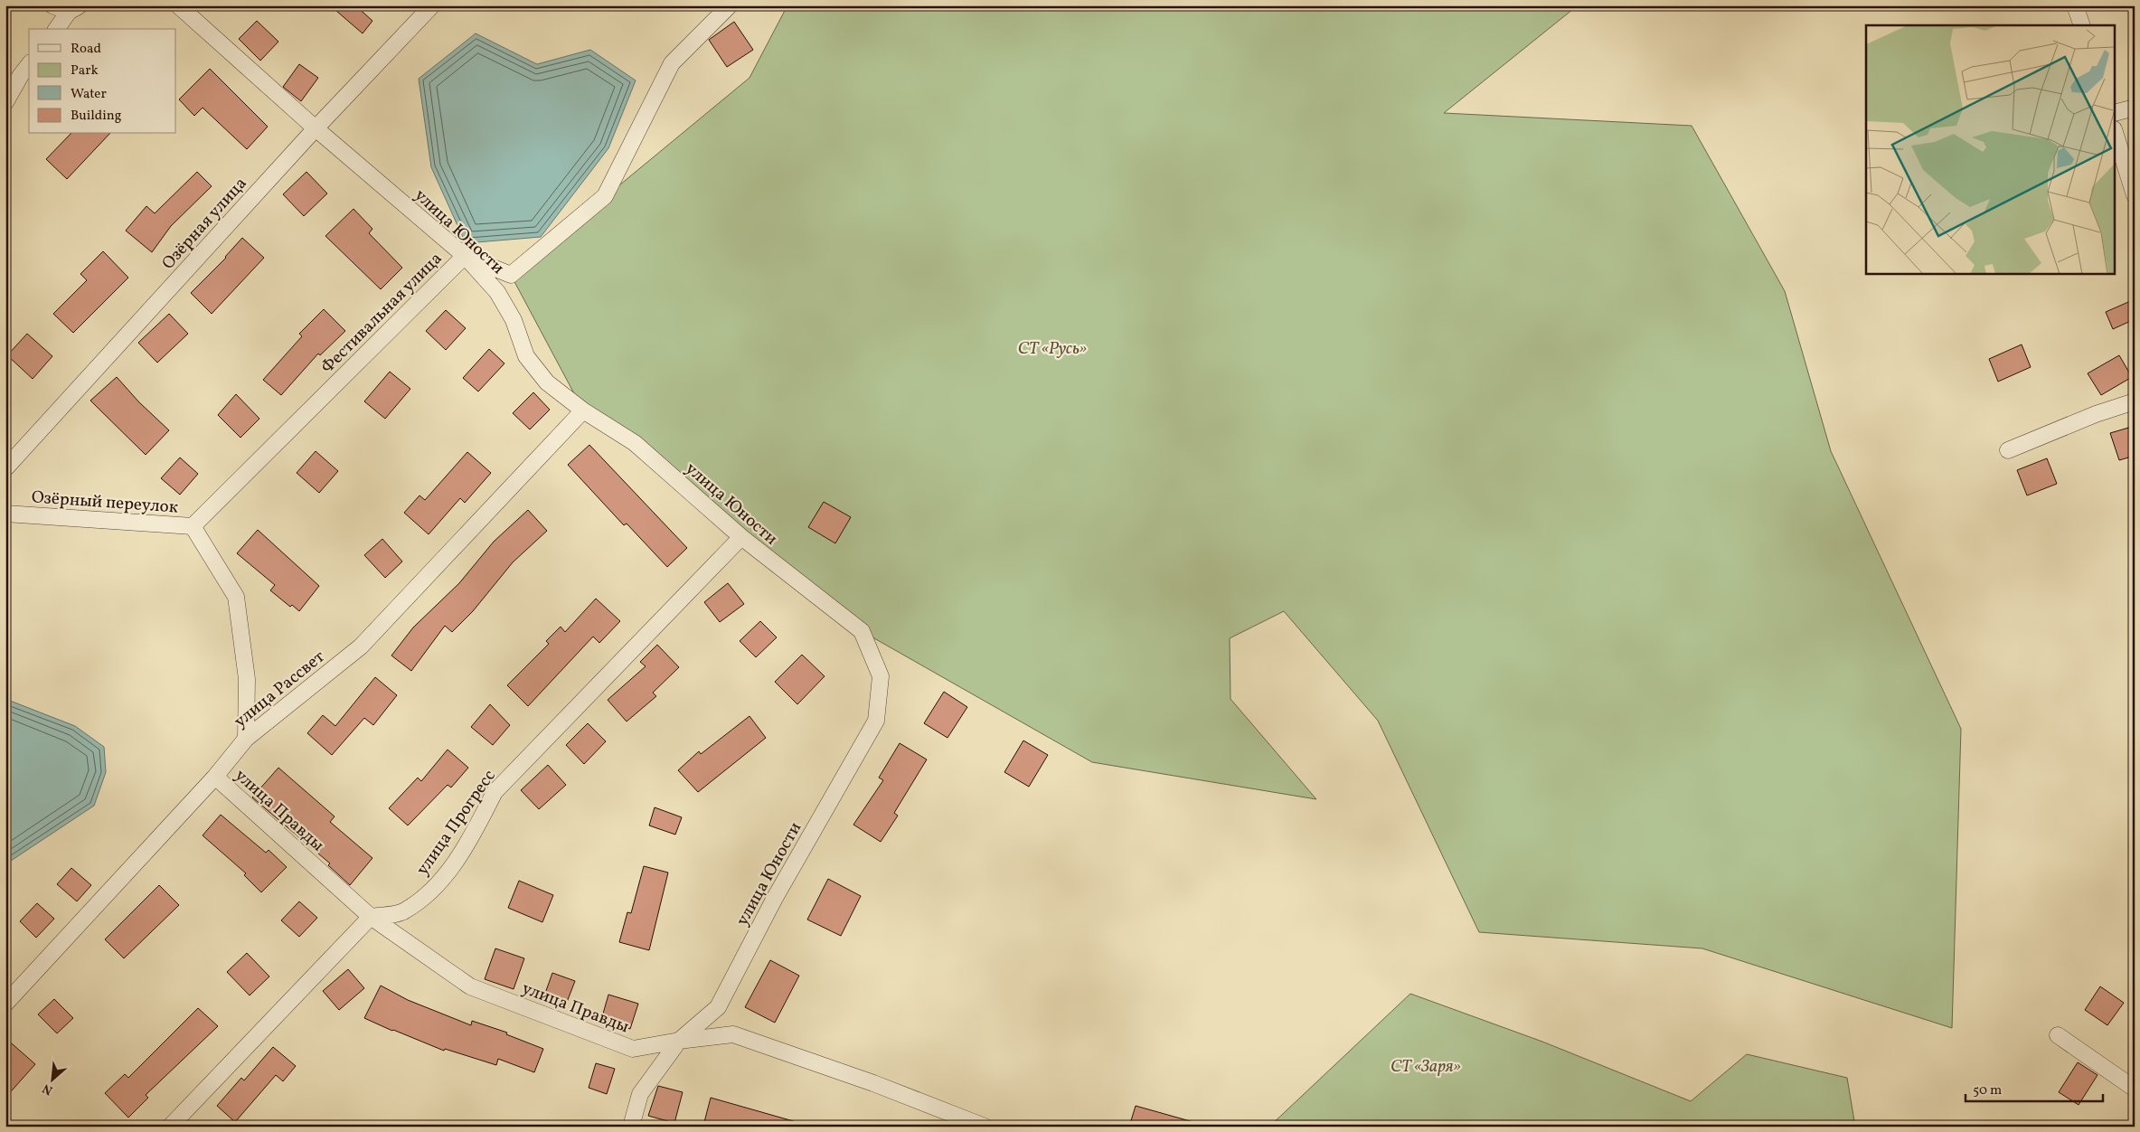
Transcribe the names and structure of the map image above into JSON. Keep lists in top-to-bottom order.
{
  "streets": {
    "street": [
      "Озёрная улица",
      "улица Юности",
      "Фестивальная улица",
      "Озёрный переулок",
      "улица Рассвет",
      "улица Правды",
      "улица Прогресс"
    ]
  },
  "crossings": [
    ["Озёрная улица", "улица Юности"],
    ["улица Юности", "Фестивальная улица"],
    ["улица Юности", "улица Рассвет"],
    ["улица Юности", "улица Правды"],
    ["улица Юности", "улица Прогресс"],
    ["Фестивальная улица", "Озёрный переулок"],
    ["Озёрный переулок", "улица Рассвет"],
    ["улица Рассвет", "улица Правды"],
    ["улица Правды", "улица Прогресс"]
  ],
  "parks": ["СТ «Русь»", "СТ «Заря»"],
  "legend": [
    "Road",
    "Park",
    "Water",
    "Building"
  ],
  "scale_bar": "50 m",
  "north": "bottom left"
}
